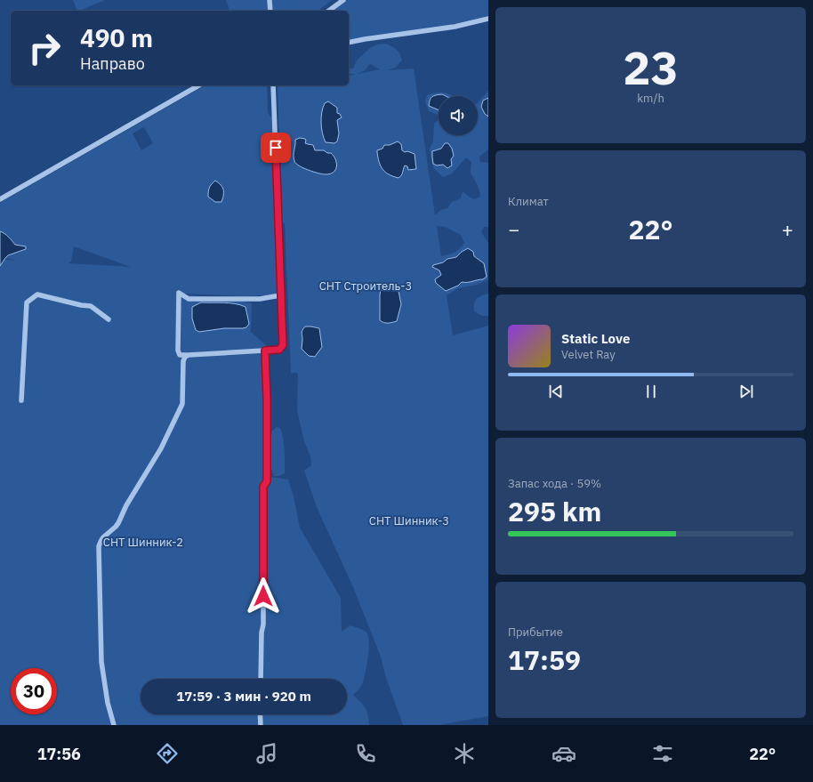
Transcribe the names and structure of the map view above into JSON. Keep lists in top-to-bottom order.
{
  "parks": ["СНТ Строитель-3", "СНТ Шинник-3", "СНТ Шинник-2"],
  "page": {
    "tile": [
      ["23", "km/h"],
      "Климат",
      ["Запас хода · 59%", "295 km"],
      ["Прибытие", "17:59"]
    ],
    "turn": ["490 m", "Направо"],
    "heat": ["−", "22°", "+"],
    "song": ["Static Love", "Velvet Ray"],
    "limit": "30",
    "trip": "17:59 · 3 мин · 920 m",
    "tabs": ["17:56", "22°"]
  }
}
